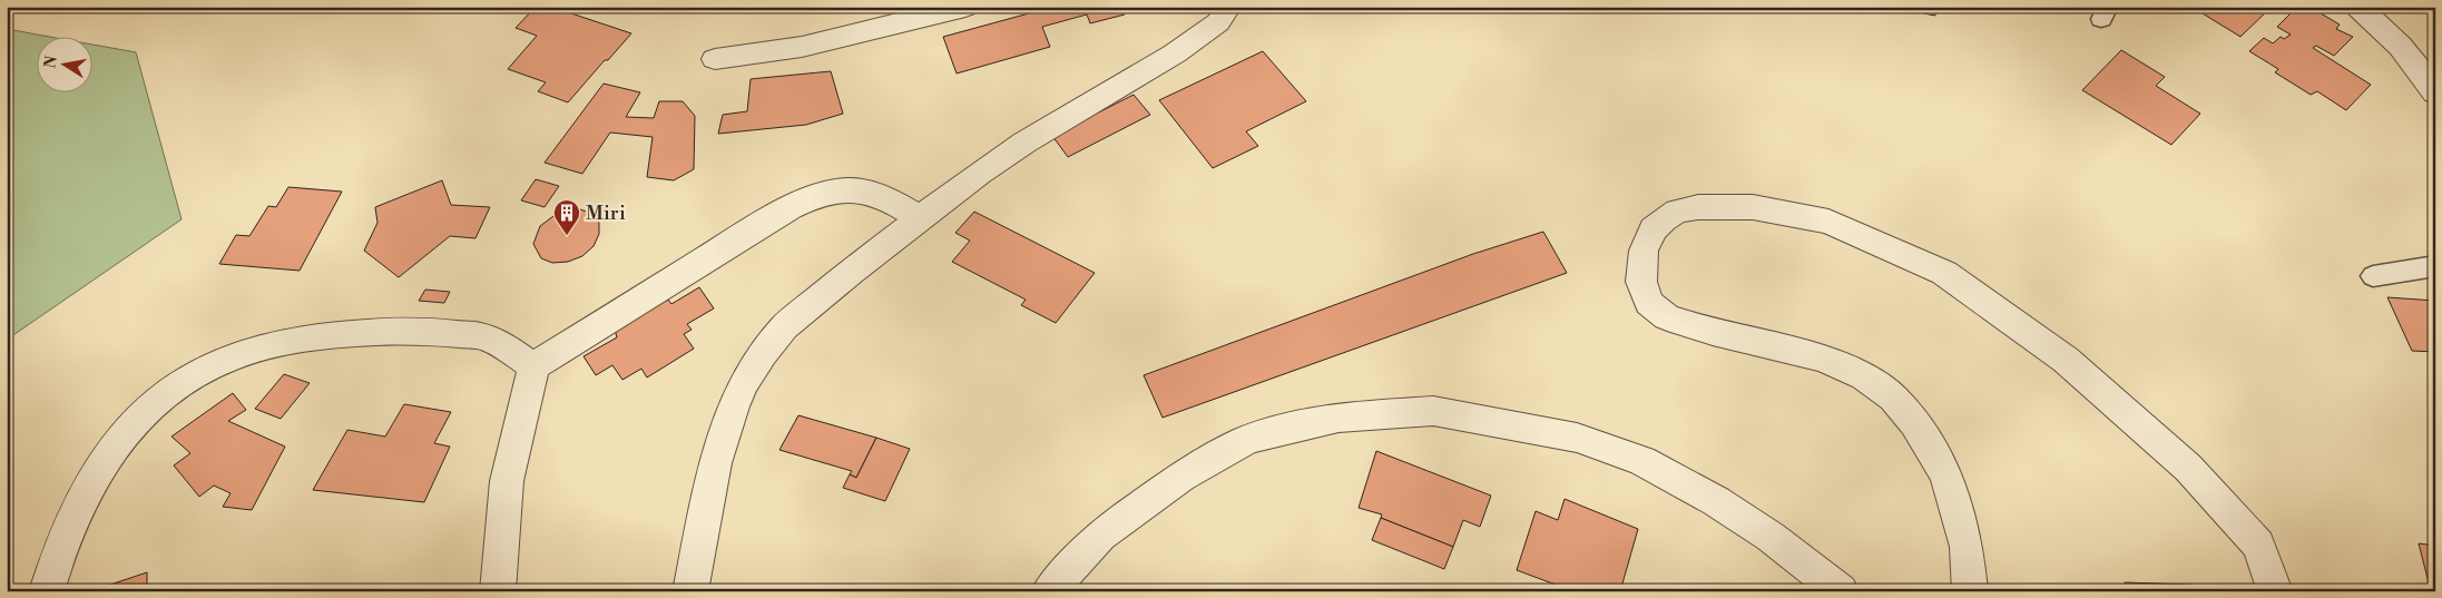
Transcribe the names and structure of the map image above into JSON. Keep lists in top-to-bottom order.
{
  "places": {
    "building": ["Miri"]
  },
  "north": "left"
}
